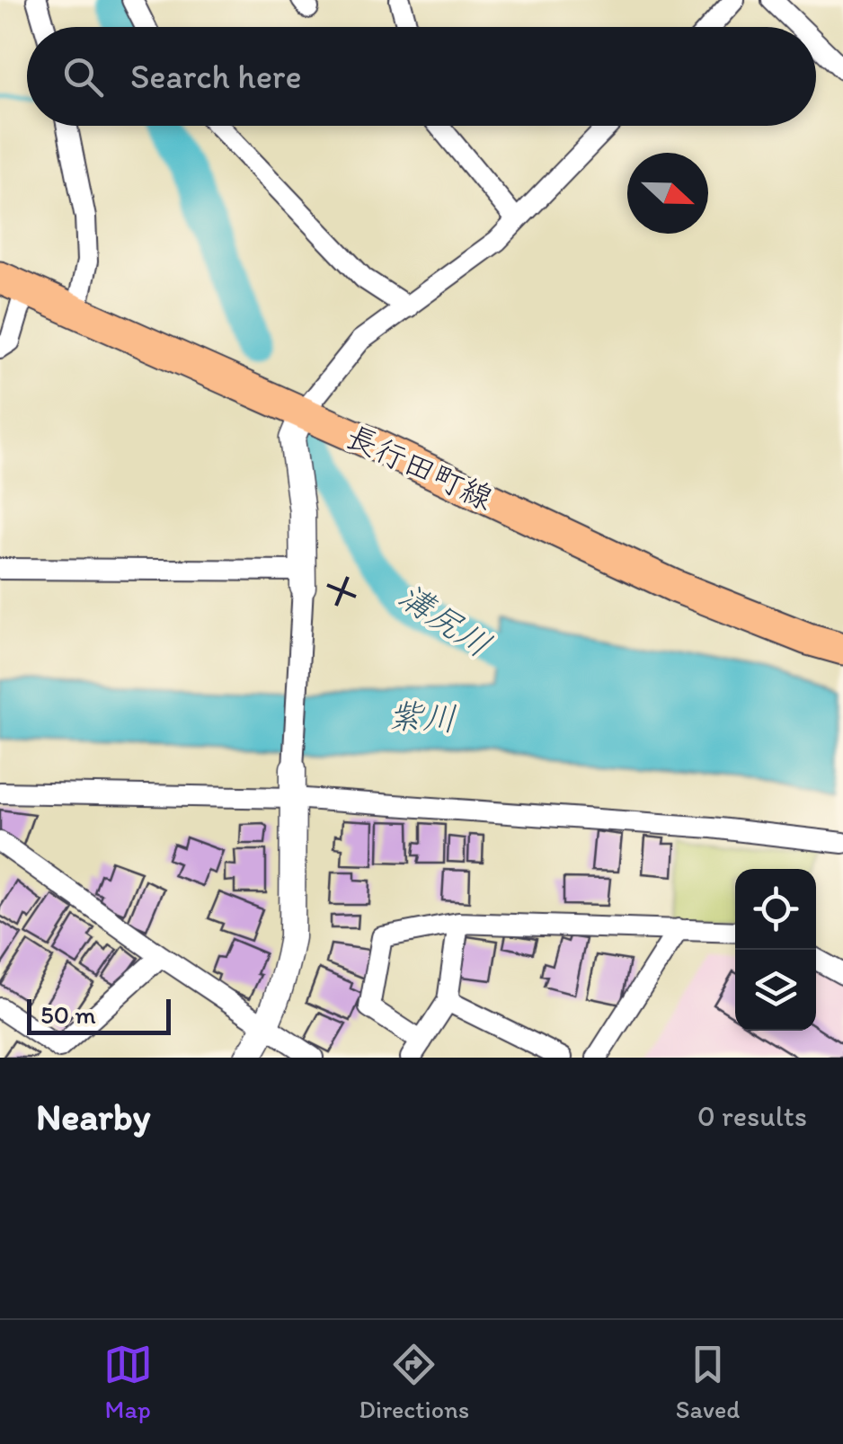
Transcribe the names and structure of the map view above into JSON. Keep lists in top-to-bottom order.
{
  "streets": {
    "main road": ["長行田町線"]
  },
  "water": ["溝尻川", "紫川"],
  "scale_bar": "50 m",
  "north": "right",
  "page": {
    "search": "Search here",
    "scale": "50 m",
    "heading": ["Nearby", "0 results"],
    "nav": ["Map", "Directions", "Saved"]
  }
}
